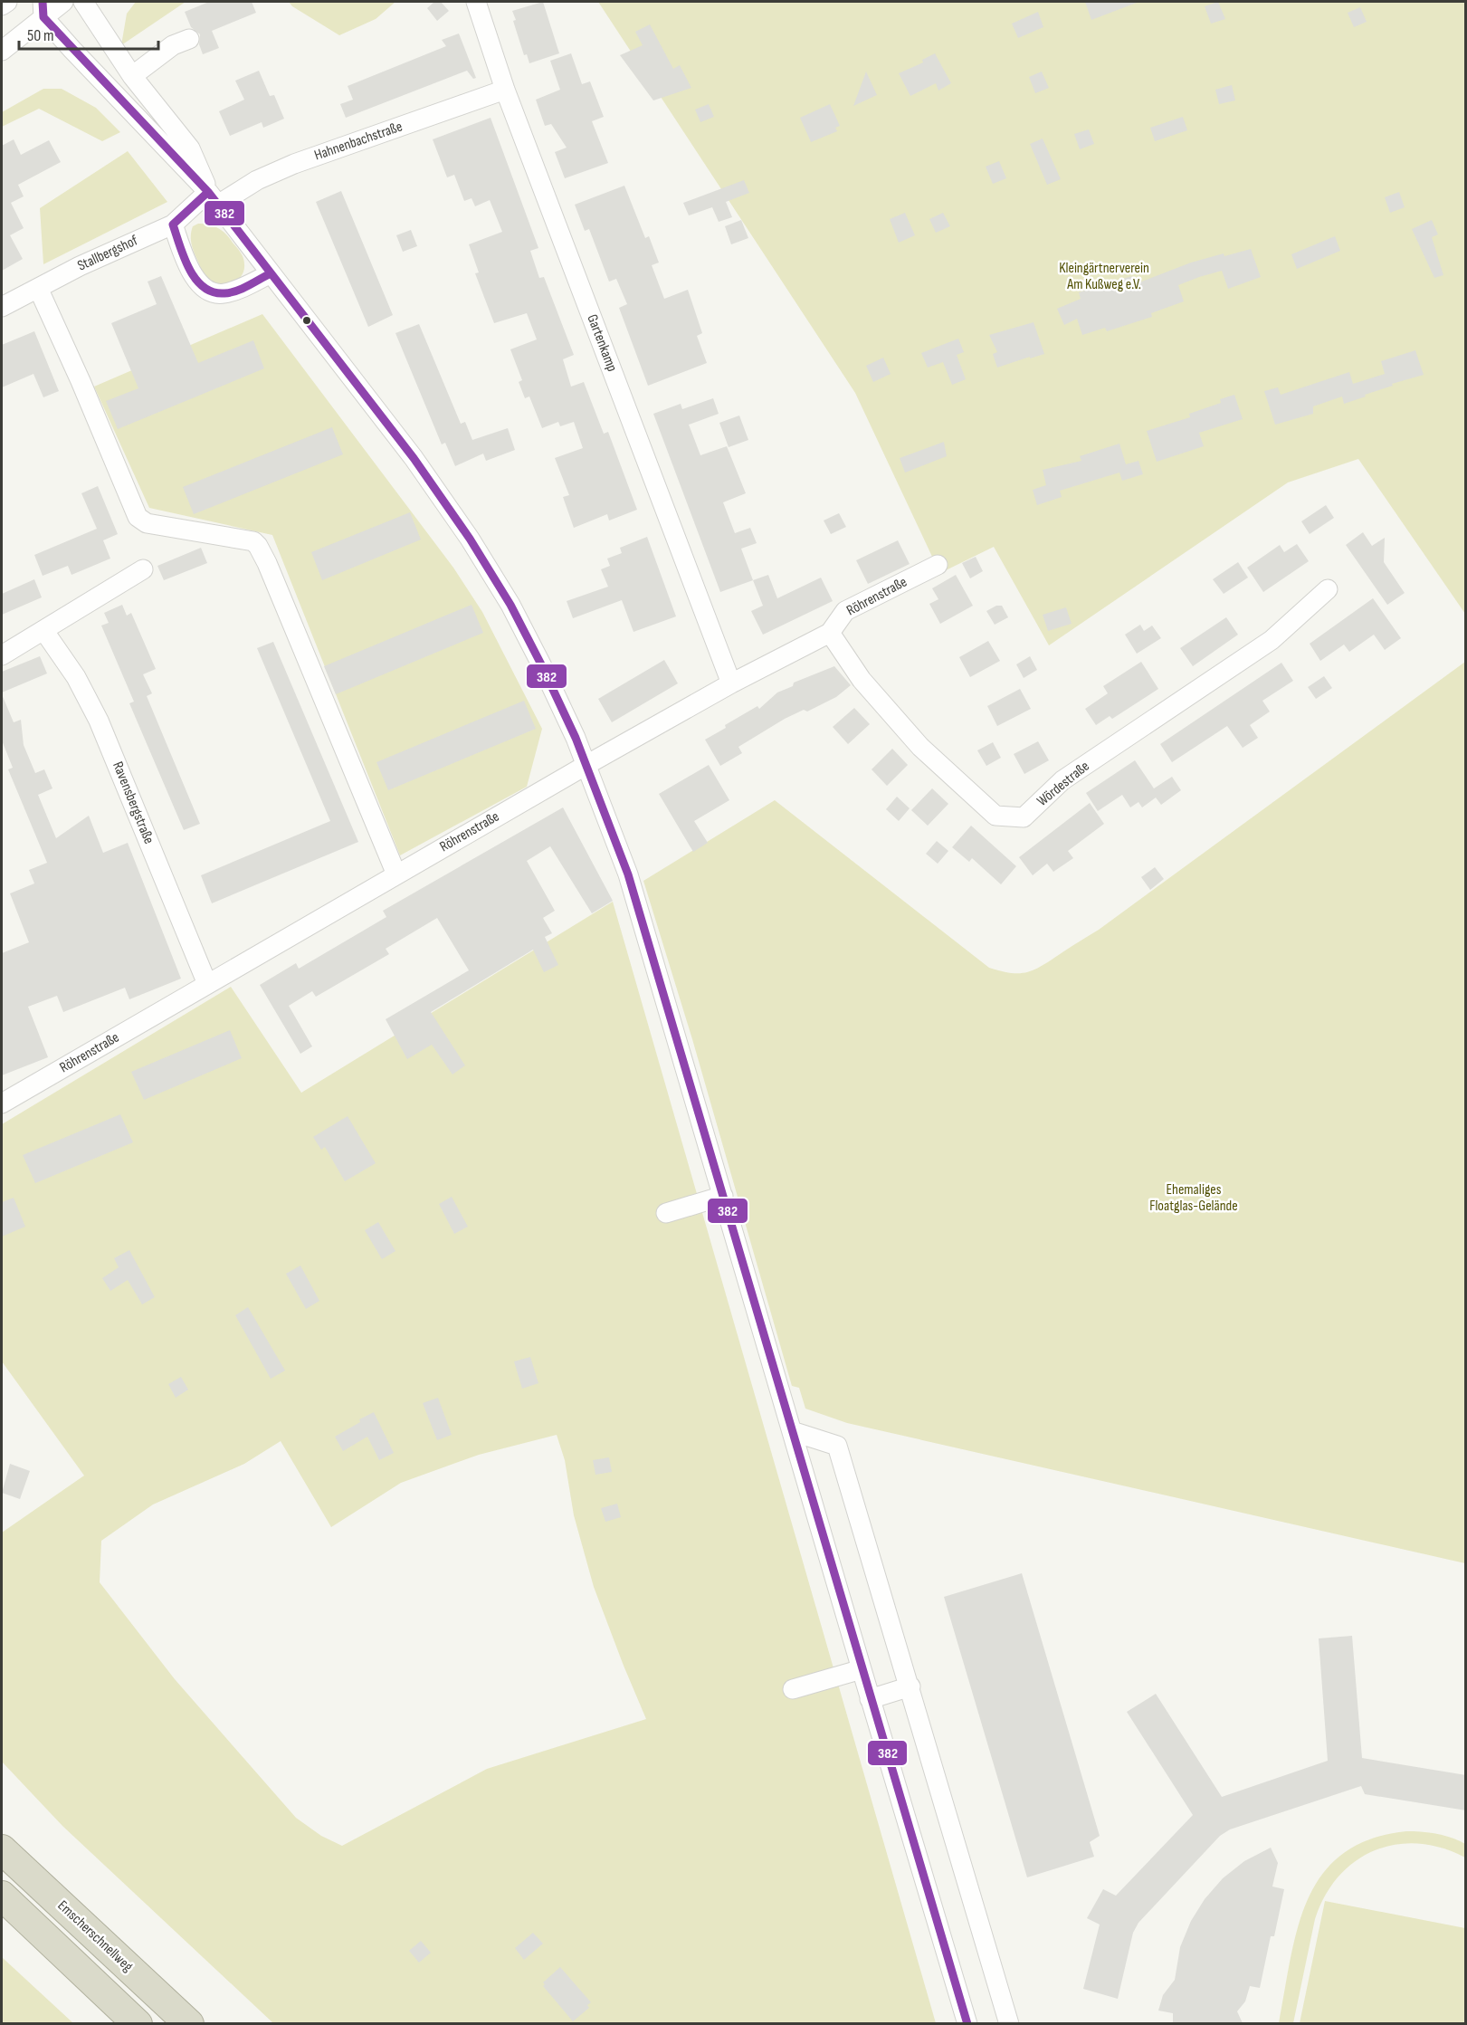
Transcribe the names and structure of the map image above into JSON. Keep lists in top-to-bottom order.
{
  "streets": {
    "highway": ["Emscherschnellweg"],
    "street": [
      "Hahnenbachstraße",
      "Stallbergshof",
      "Gartenkamp",
      "Röhrenstraße",
      "Wördestraße",
      "Ravensbergstraße"
    ]
  },
  "crossings": [
    ["Hahnenbachstraße", "Stallbergshof"],
    ["Hahnenbachstraße", "Gartenkamp"],
    ["Gartenkamp", "Röhrenstraße"],
    ["Röhrenstraße", "Wördestraße"],
    ["Röhrenstraße", "Ravensbergstraße"]
  ],
  "parks": ["Kleingärtnerverein Am Kußweg e.V.", "Ehemaliges Floatglas-Gelände"],
  "lines": ["transit line 382"],
  "scale_bar": "50 m"
}
